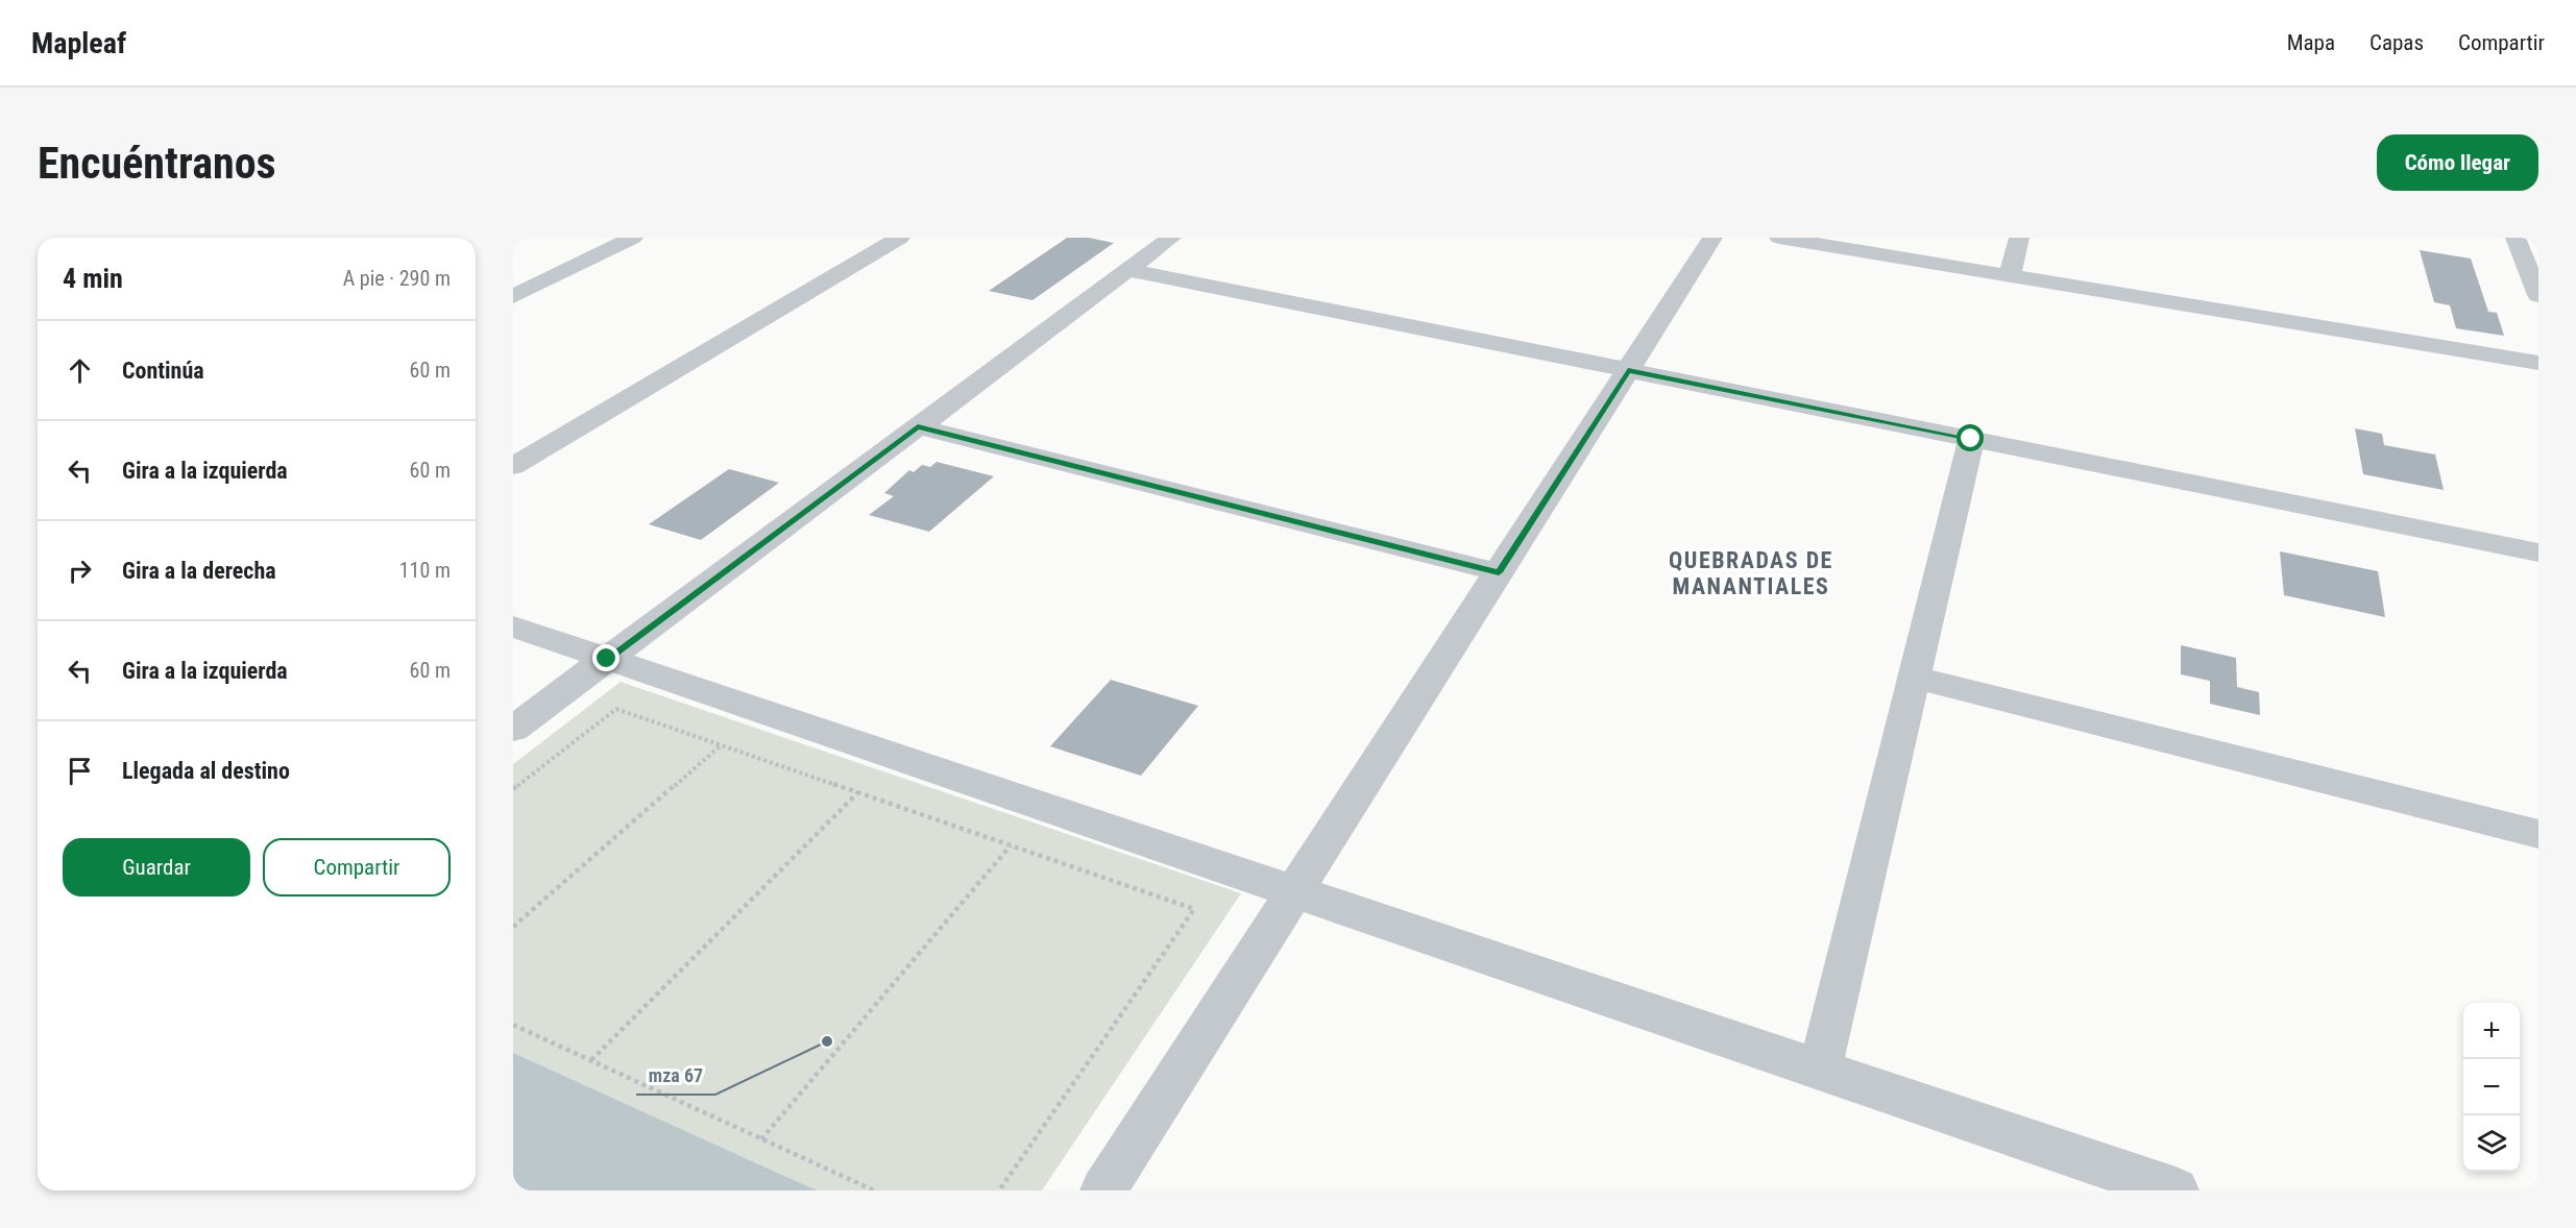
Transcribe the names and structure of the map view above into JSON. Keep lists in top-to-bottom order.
{
  "districts": ["QUEBRADAS DE MANANTIALES"],
  "places": ["mza 67"],
  "page": {
    "header": "Mapleaf",
    "nav": ["Mapa", "Capas", "Compartir"],
    "buttons": [
      "Cómo llegar",
      ["Guardar", "Compartir"]
    ],
    "title": "Encuéntranos",
    "heading": ["4 min", "A pie · 290 m"],
    "list": [
      ["Continúa", "60 m"],
      ["Gira a la izquierda", "60 m"],
      ["Gira a la derecha", "110 m"],
      ["Gira a la izquierda", "60 m"],
      "Llegada al destino"
    ],
    "map_buttons": ["+", "−"]
  }
}
